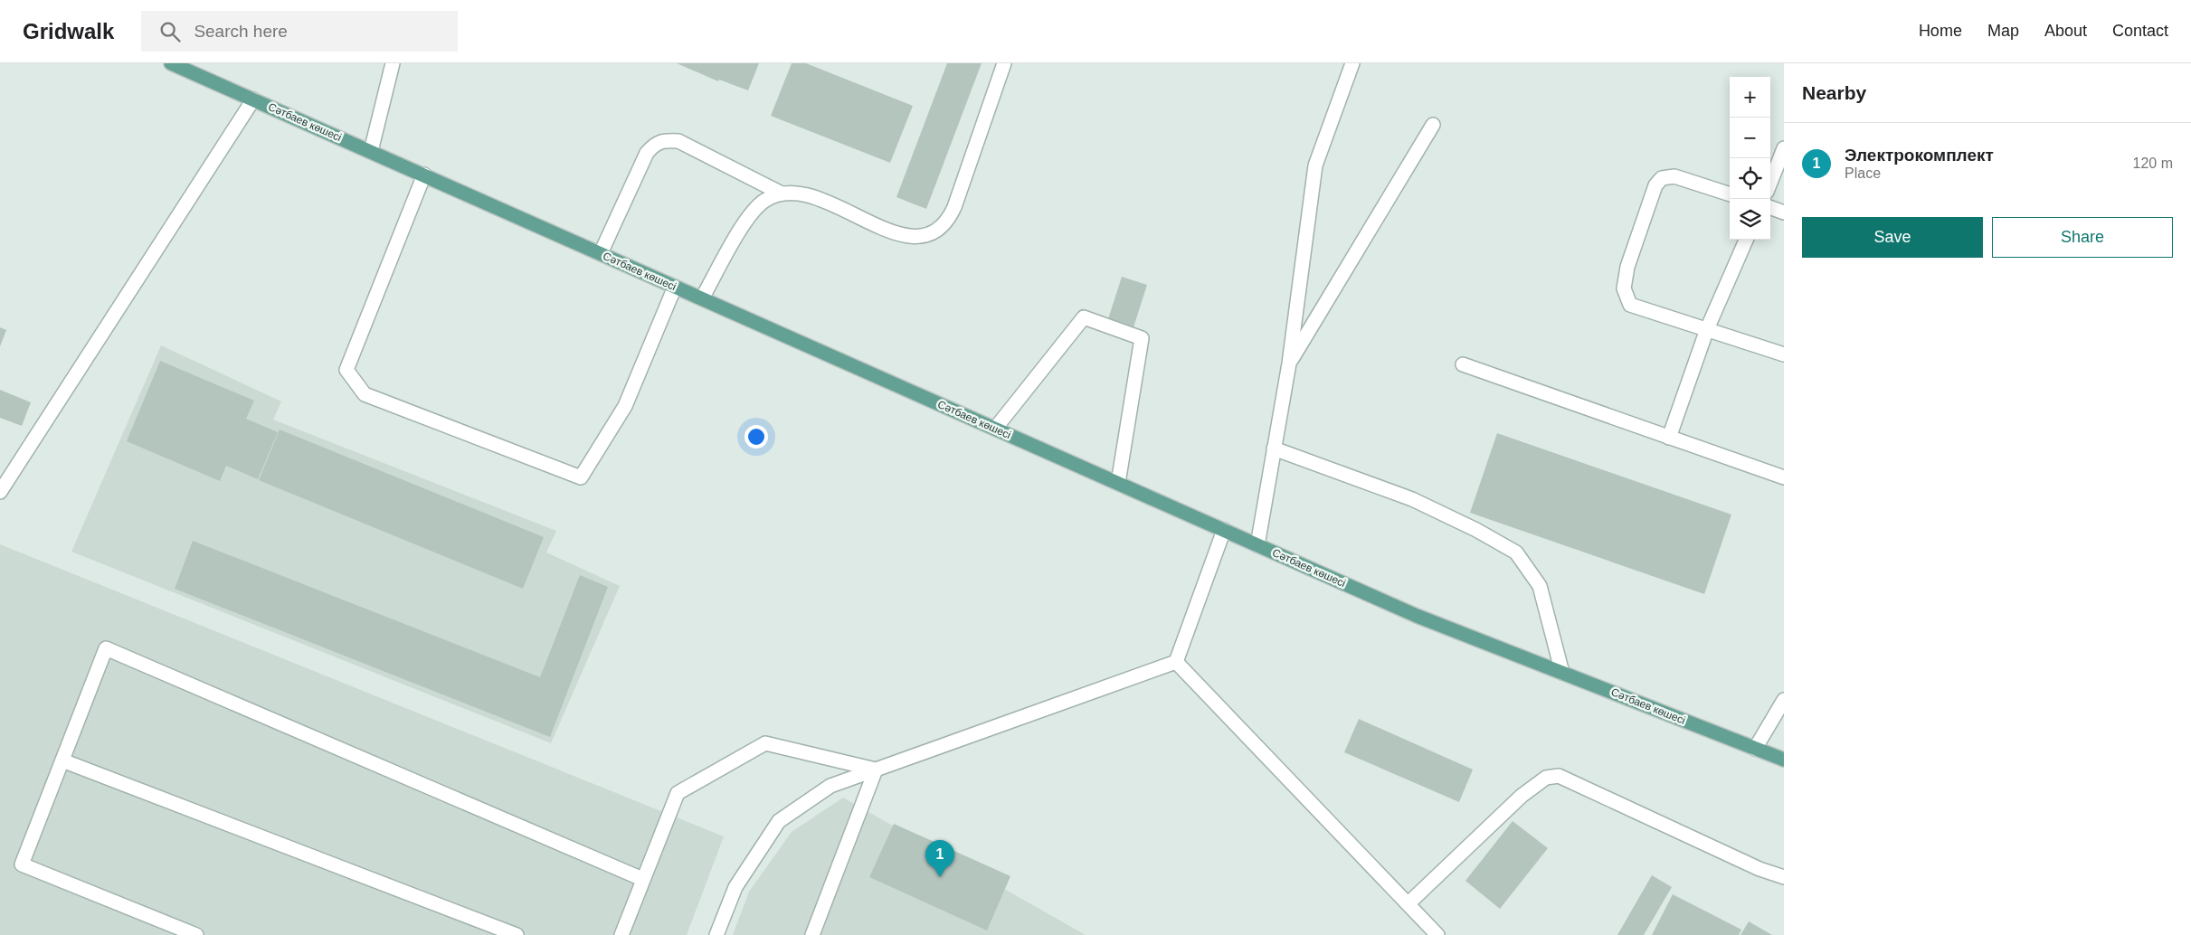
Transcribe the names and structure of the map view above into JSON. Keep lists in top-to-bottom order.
{
  "streets": {
    "main road": ["Сәтбаев көшесі"]
  },
  "page": {
    "header": "Gridwalk",
    "search": "Search here",
    "nav": [
      "Home",
      "Map",
      "About",
      "Contact"
    ],
    "heading": "Nearby",
    "map_buttons": ["+", "−"],
    "list": [
      {
        "mark": "1",
        "name": "Электрокомплект",
        "note": "Place",
        "value": "120 m"
      }
    ],
    "buttons": ["Save", "Share"],
    "pins": "1"
  }
}
